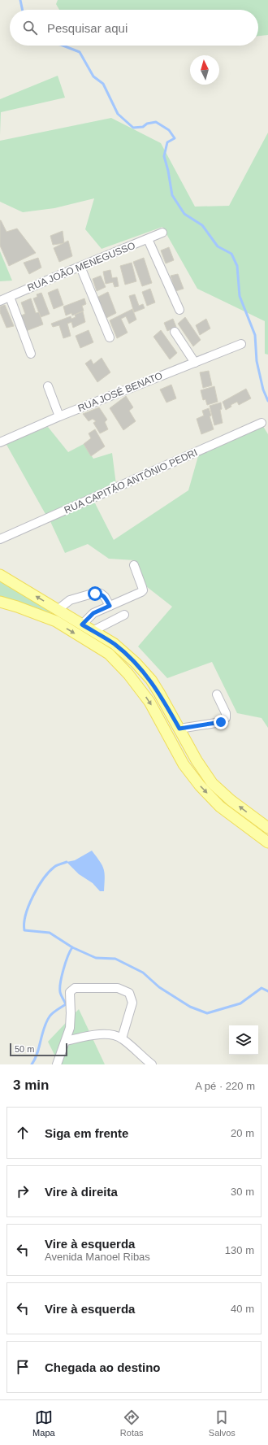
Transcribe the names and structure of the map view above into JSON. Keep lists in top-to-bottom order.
{
  "streets": {
    "street": ["RUA JOÃO MENEGUSSO", "RUA JOSÉ BENATO", "RUA CAPITÃO ANTÔNIO PEDRI"]
  },
  "scale_bar": "50 m",
  "north": "top",
  "page": {
    "search": "Pesquisar aqui",
    "scale": "50 m",
    "heading": ["3 min", "A pé · 220 m"],
    "list": [
      ["Siga em frente", "20 m"],
      ["Vire à direita", "30 m"],
      ["Vire à esquerda", "Avenida Manoel Ribas", "130 m"],
      ["Vire à esquerda", "40 m"],
      "Chegada ao destino"
    ],
    "nav": ["Mapa", "Rotas", "Salvos"]
  }
}
